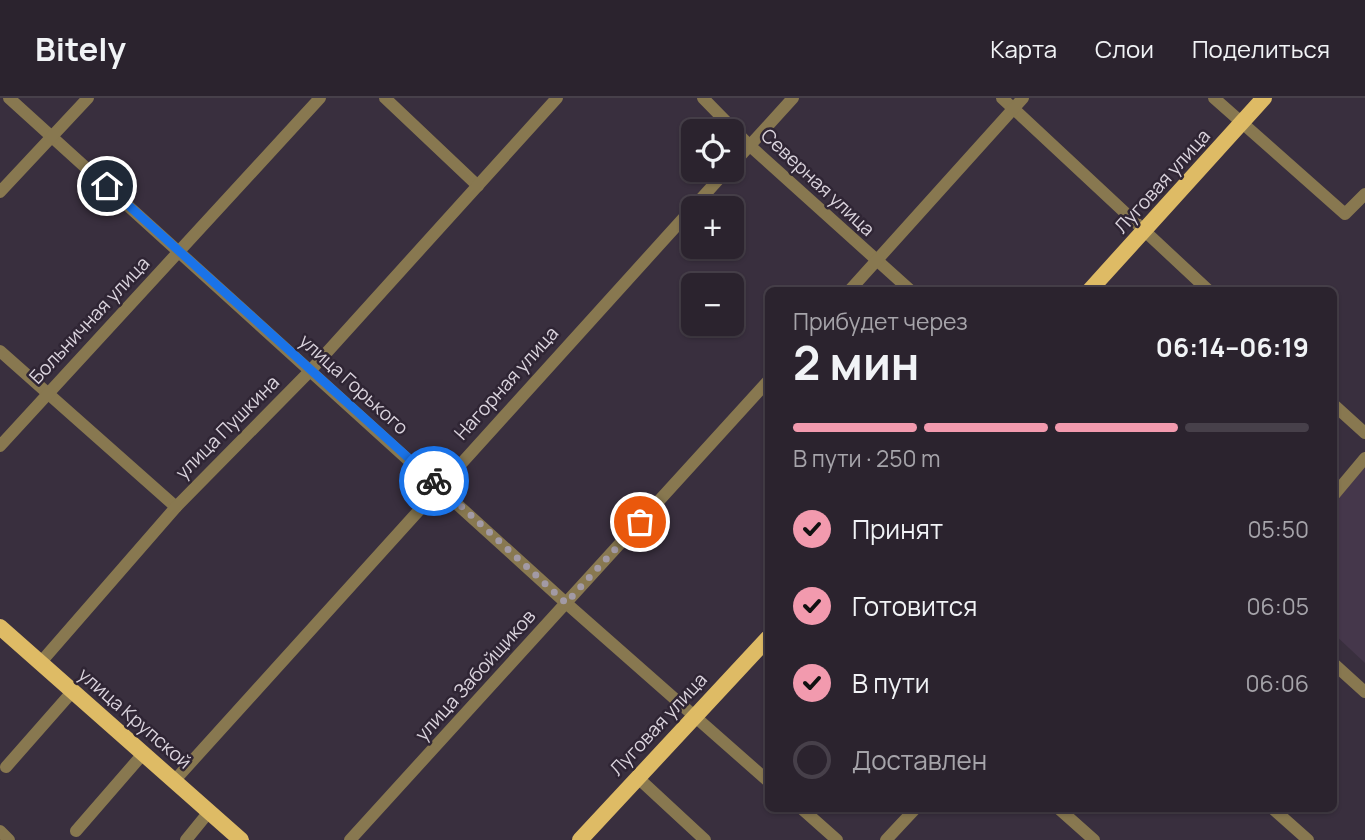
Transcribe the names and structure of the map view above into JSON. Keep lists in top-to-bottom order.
{
  "streets": {
    "main road": ["Луговая улица", "улица Крупской"],
    "street": [
      "Северная улица",
      "Больничная улица",
      "Нагорная улица",
      "улица Горького",
      "улица Пушкина",
      "улица Забойщиков"
    ]
  },
  "crossings": [
    ["Луговая улица", "улица Горького"],
    ["Больничная улица", "улица Горького"],
    ["Нагорная улица", "улица Горького"],
    ["Нагорная улица", "улица Крупской"],
    ["улица Горького", "улица Пушкина"],
    ["улица Горького", "улица Забойщиков"],
    ["улица Пушкина", "улица Крупской"]
  ],
  "page": {
    "header": "Bitely",
    "nav": ["Карта", "Слои", "Поделиться"],
    "map_buttons": ["+", "−"],
    "heading": ["2 мин", "Прибудет через", "06:14–06:19"],
    "bar": "В пути · 250 m",
    "list": [
      ["Принят", "05:50"],
      ["Готовится", "06:05"],
      ["В пути", "06:06"],
      "Доставлен"
    ]
  }
}
